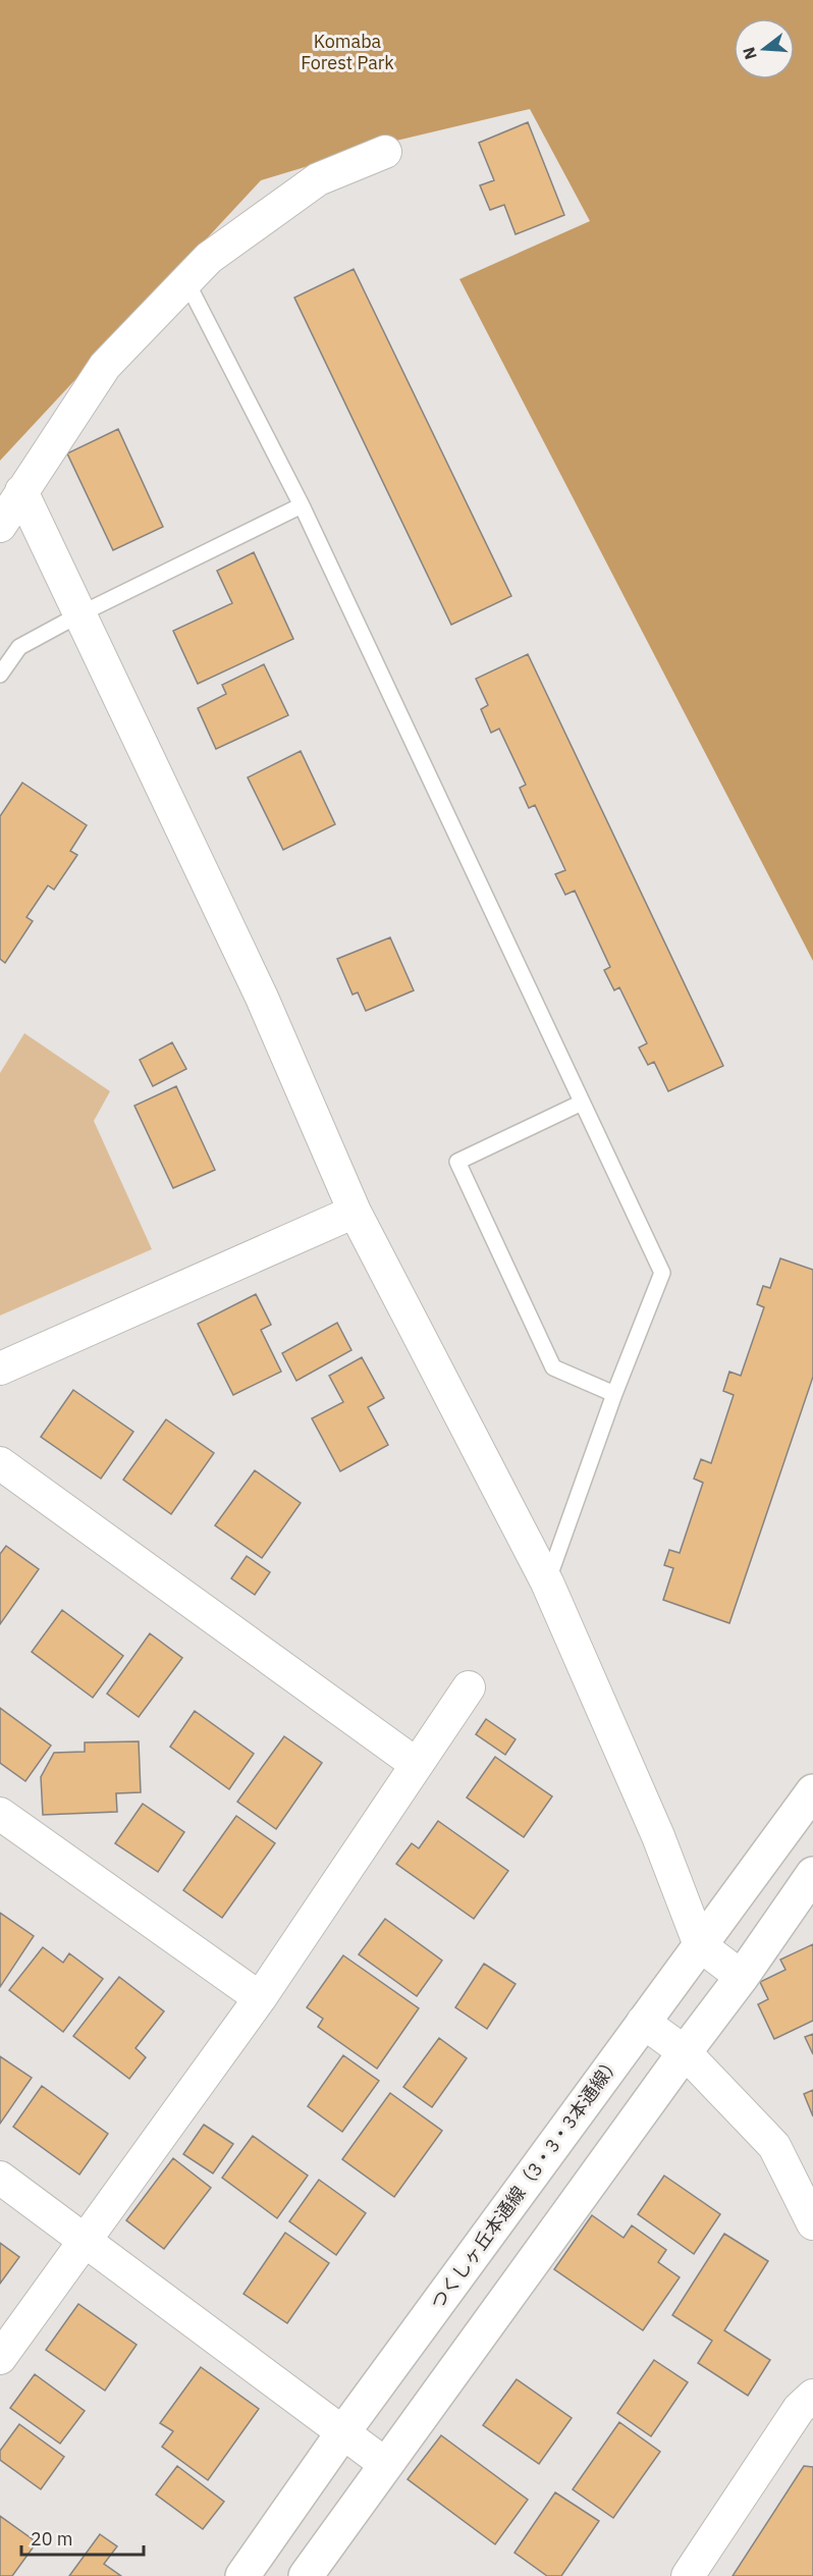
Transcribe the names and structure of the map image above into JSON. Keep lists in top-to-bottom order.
{
  "streets": {
    "street": ["つくしヶ丘本通線（3・3・3本通線）"]
  },
  "parks": ["Komaba Forest Park"],
  "scale_bar": "20 m",
  "north": "left"
}
